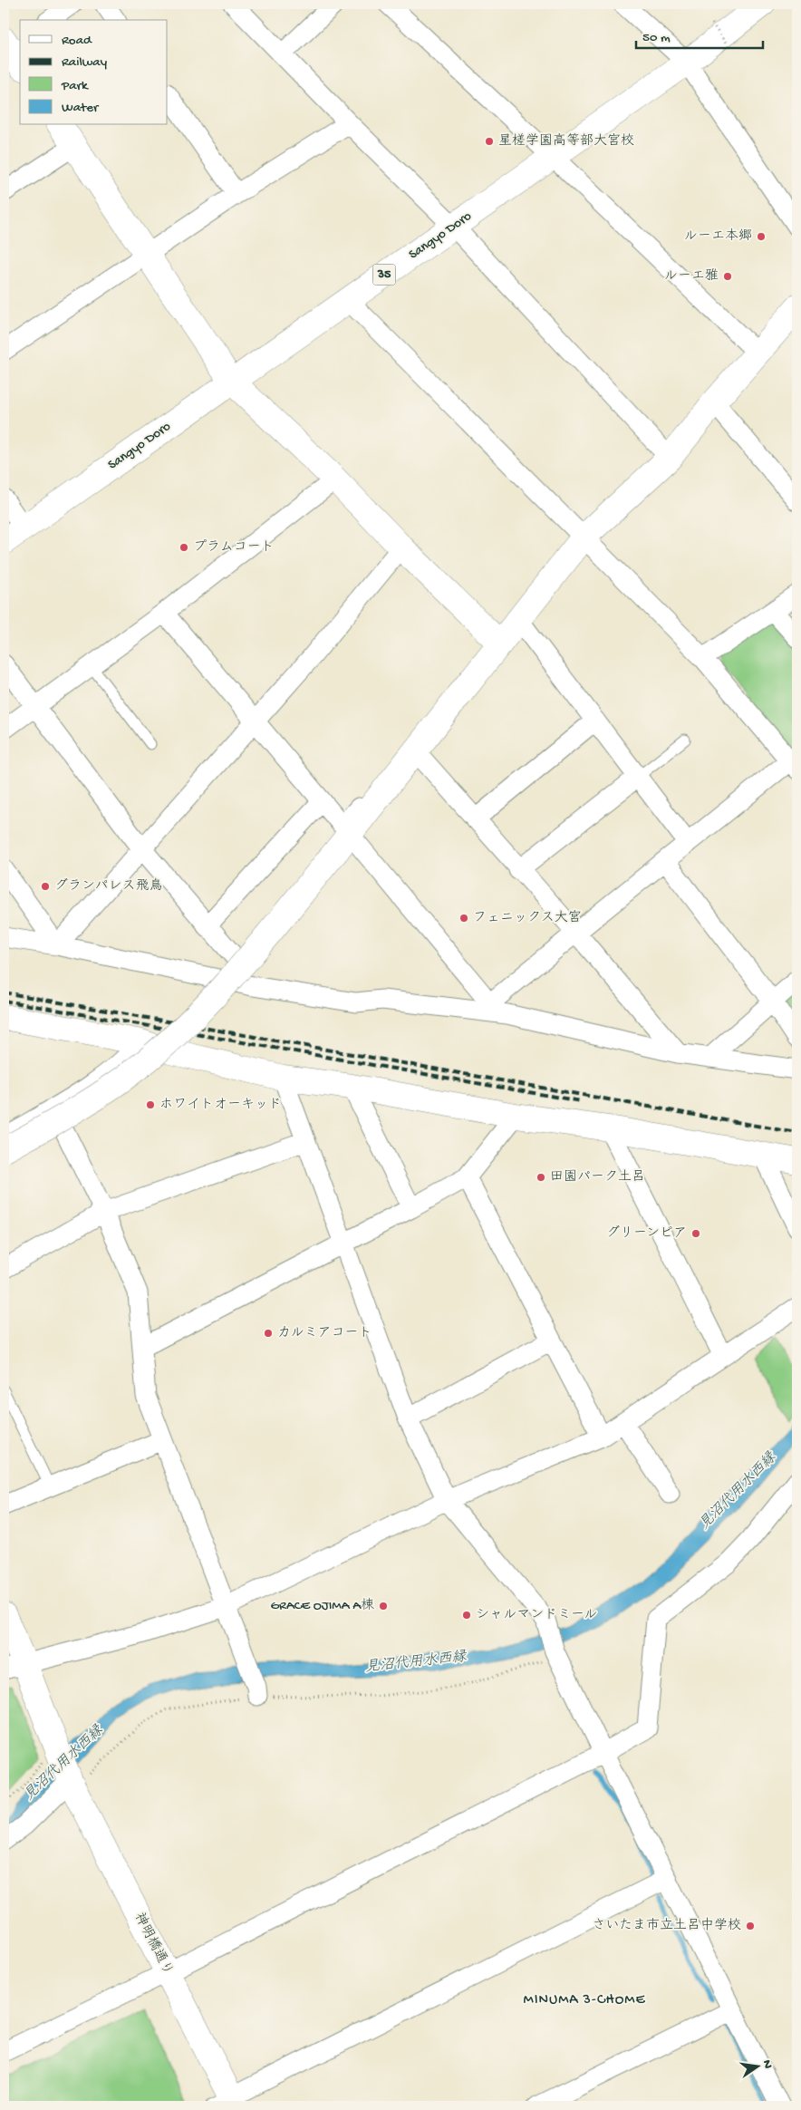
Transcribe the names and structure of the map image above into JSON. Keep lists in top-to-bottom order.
{
  "streets": {
    "street": ["Sangyo Doro", "35", "神明橋通り"]
  },
  "districts": ["MINUMA 3-CHOME"],
  "water": ["見沼代用水西縁"],
  "places": [
    "星槎学園高等部大宮校",
    "ルーエ本郷",
    "ルーエ雅",
    "プラムコート",
    "グランパレス飛鳥",
    "フェニックス大宮",
    "ホワイトオーキッド",
    "田園パーク土呂",
    "グリーンピア",
    "カルミアコート",
    "GRACE OJIMA A棟",
    "シャルマンドミール",
    "さいたま市立土呂中学校"
  ],
  "legend": [
    "Road",
    "Railway",
    "Park",
    "Water"
  ],
  "scale_bar": "50 m",
  "north": "right"
}
